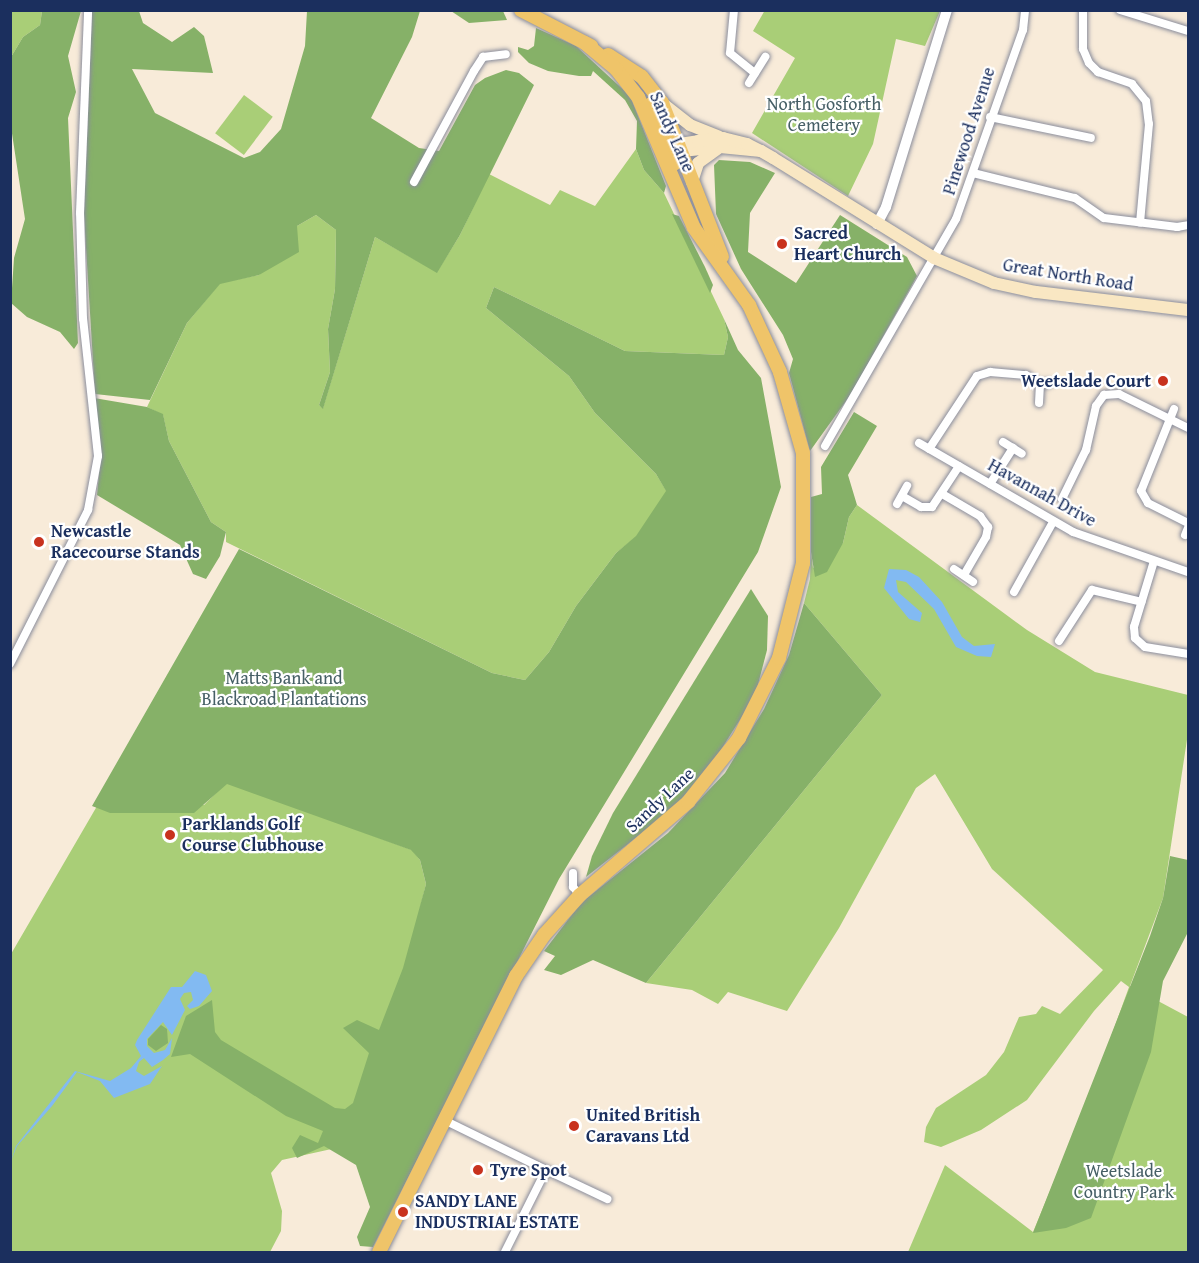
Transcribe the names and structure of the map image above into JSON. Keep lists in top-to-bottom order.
{
  "streets": {
    "main road": ["Sandy Lane", "Great North Road"],
    "street": ["Pinewood Avenue", "Havannah Drive"]
  },
  "crossings": [
    ["Pinewood Avenue", "Great North Road"],
    ["Sandy Lane", "Great North Road"]
  ],
  "parks": ["North Gosforth Cemetery", "Matts Bank and Blackroad Plantations", "Weetslade Country Park"],
  "places": [
    "Sacred Heart Church",
    "Weetslade Court",
    "Newcastle Racecourse Stands",
    "Parklands Golf Course Clubhouse",
    "United British Caravans Ltd",
    "Tyre Spot",
    "SANDY LANE INDUSTRIAL ESTATE"
  ]
}
